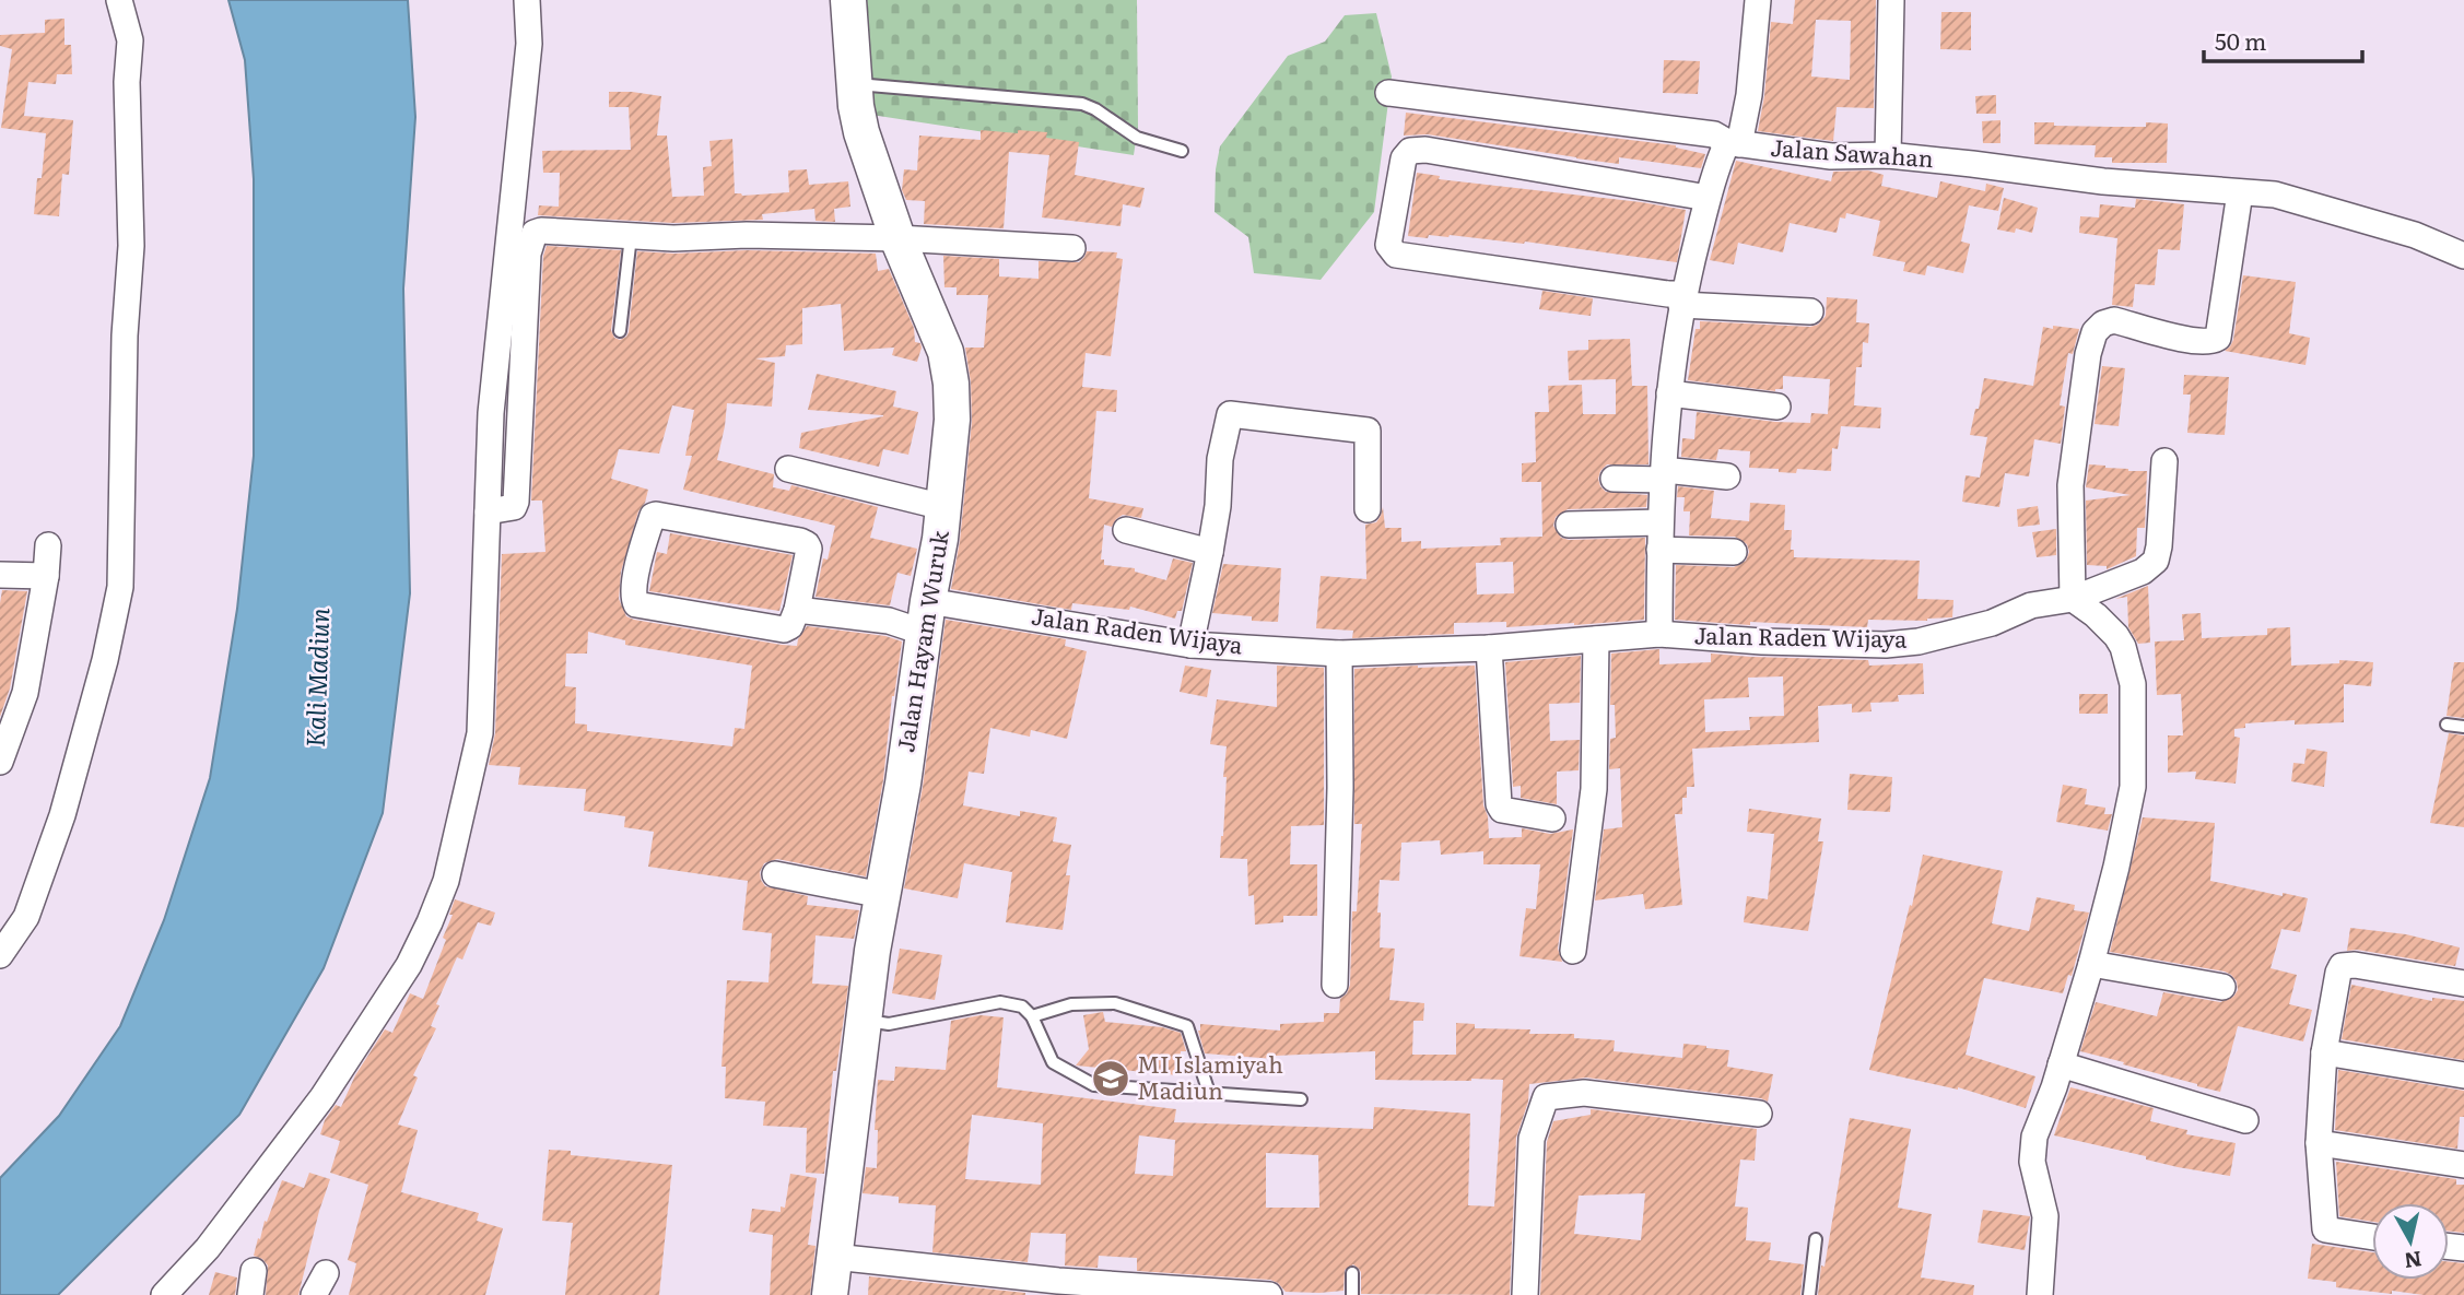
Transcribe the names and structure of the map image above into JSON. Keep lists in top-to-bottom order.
{
  "streets": {
    "main road": ["Jalan Hayam Wuruk"],
    "street": ["Jalan Sawahan", "Jalan Raden Wijaya"]
  },
  "crossings": [
    ["Jalan Raden Wijaya", "Jalan Hayam Wuruk"]
  ],
  "water": ["Kali Madiun"],
  "places": {
    "school or university": ["MI Islamiyah Madiun"]
  },
  "scale_bar": "50 m",
  "north": "bottom"
}
